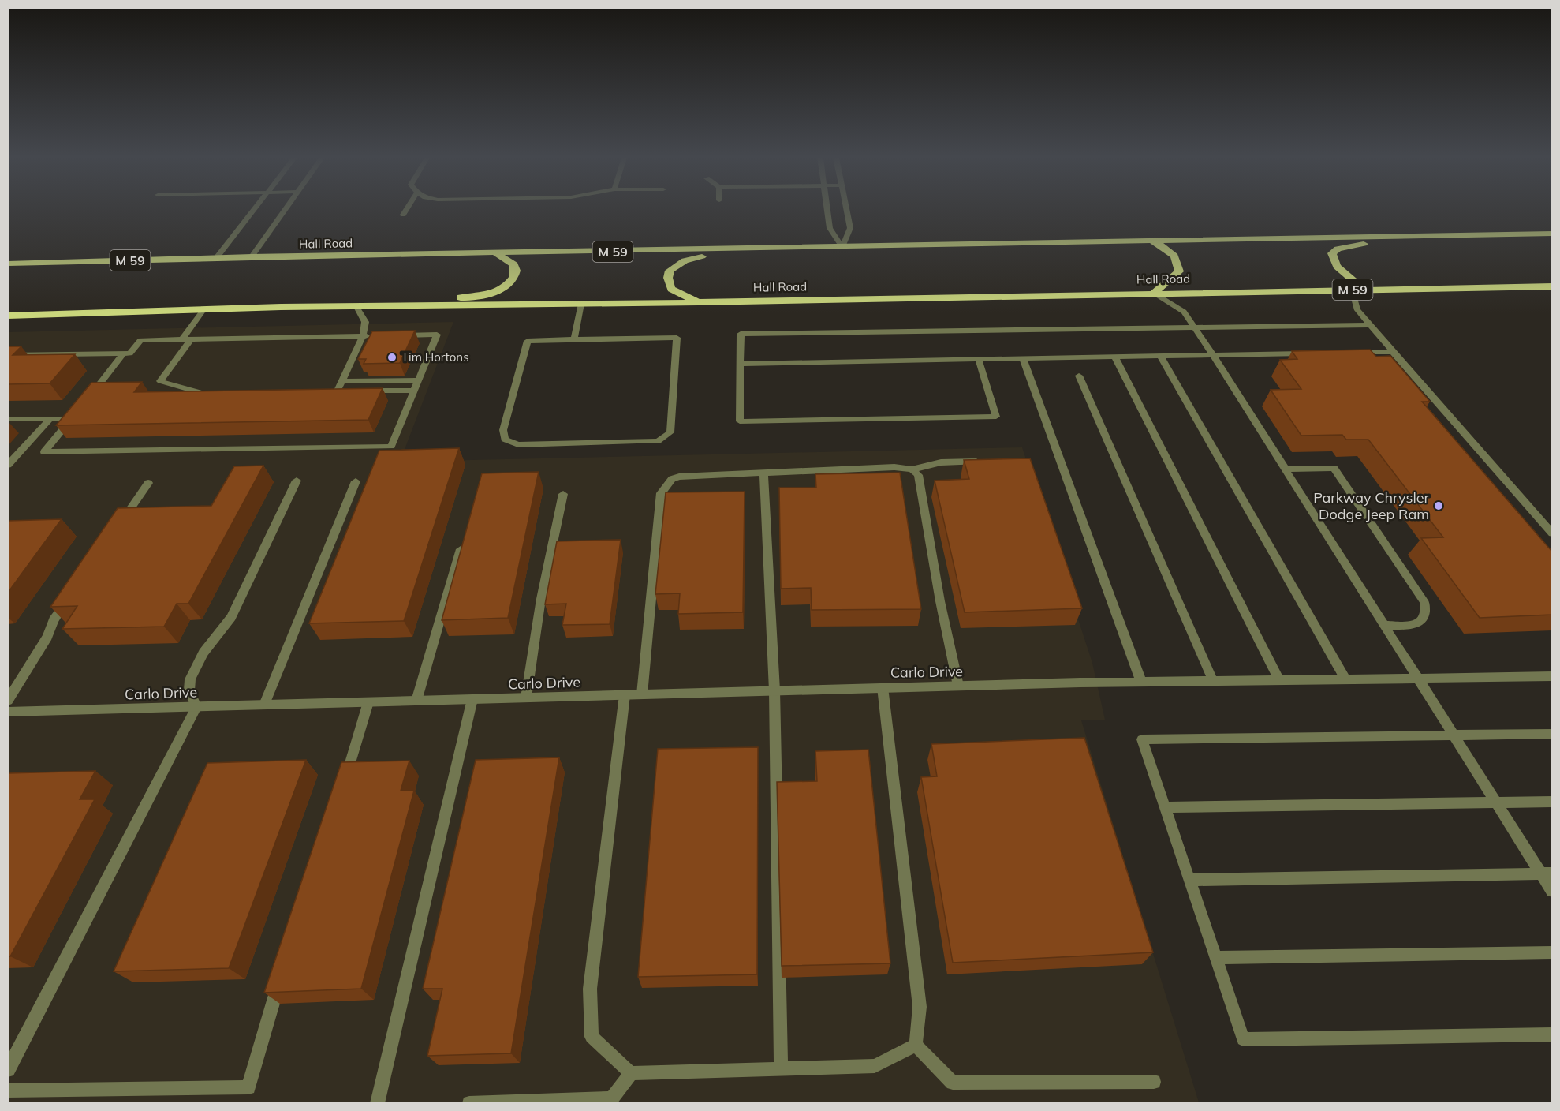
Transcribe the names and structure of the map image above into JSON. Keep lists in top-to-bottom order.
{
  "streets": {
    "highway": ["Hall Road", "M 59"],
    "street": ["Carlo Drive"]
  },
  "places": ["Tim Hortons", "Parkway Chrysler Dodge Jeep Ram"]
}
